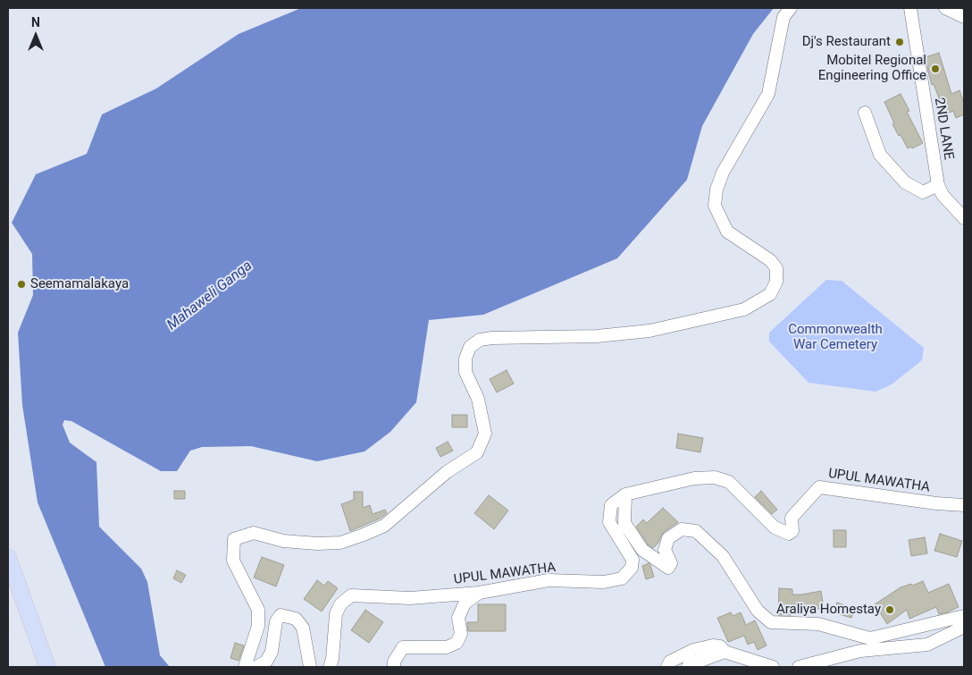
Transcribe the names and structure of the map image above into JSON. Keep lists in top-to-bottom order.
{
  "streets": {
    "street": ["2ND LANE", "UPUL MAWATHA"]
  },
  "water": ["Mahaweli Ganga"],
  "parks": ["Commonwealth War Cemetery"],
  "places": [
    "Dj's Restaurant",
    "Mobitel Regional Engineering Office",
    "Seemamalakaya",
    "Araliya Homestay"
  ],
  "north": "top"
}
